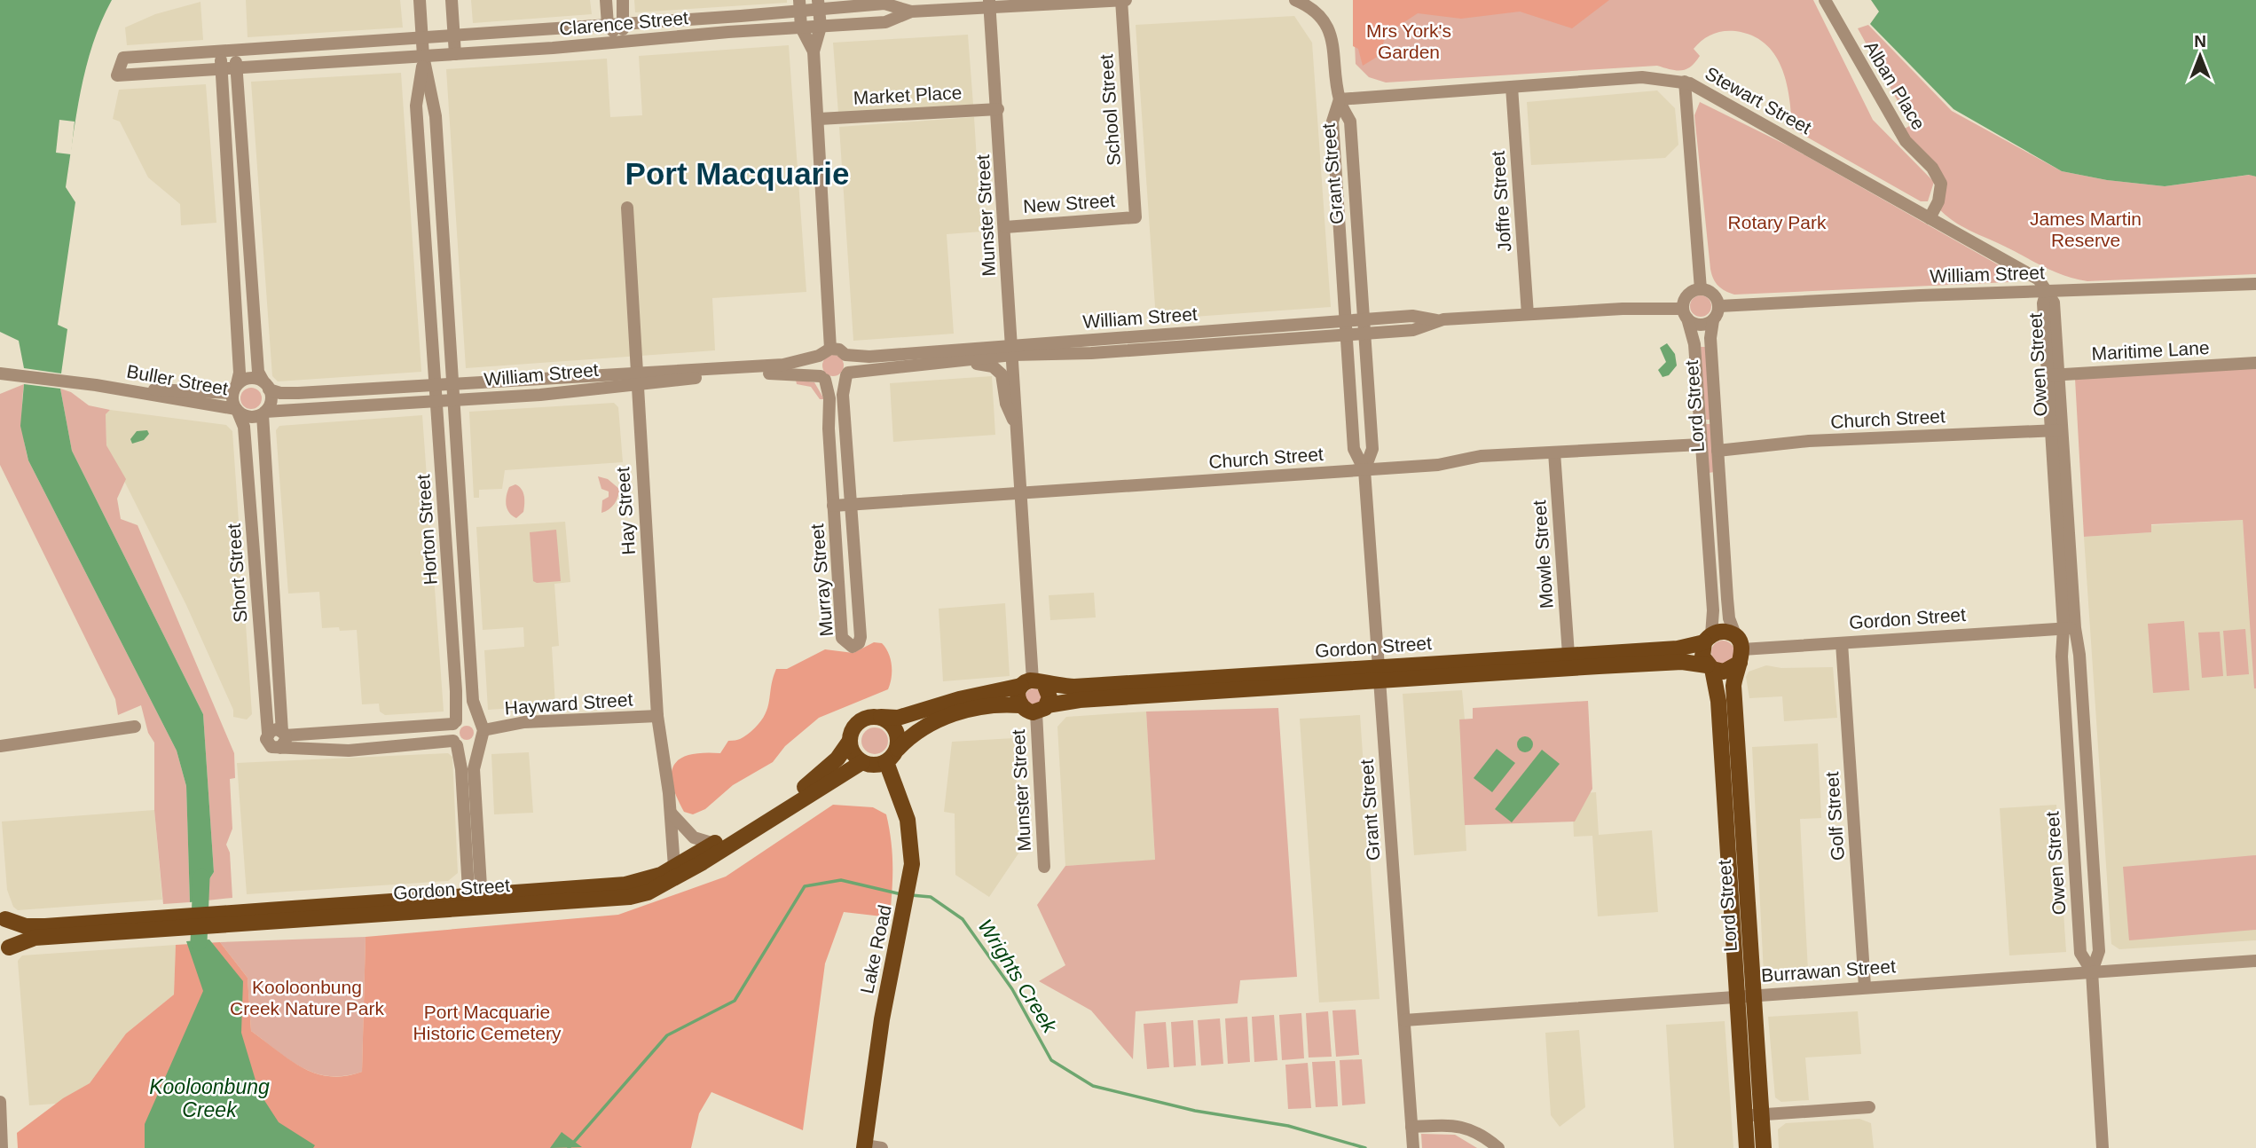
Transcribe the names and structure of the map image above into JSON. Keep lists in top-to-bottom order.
{
  "streets": {
    "main road": ["Lord Street", "Gordon Street", "Lake Road"],
    "street": [
      "Clarence Street",
      "Alban Place",
      "Market Place",
      "Stewart Street",
      "School Street",
      "Grant Street",
      "Joffre Street",
      "New Street",
      "Munster Street",
      "William Street",
      "Maritime Lane",
      "Owen Street",
      "Buller Street",
      "Church Street",
      "Hay Street",
      "Horton Street",
      "Mowle Street",
      "Short Street",
      "Murray Street",
      "Hayward Street",
      "Golf Street",
      "Burrawan Street"
    ]
  },
  "crossings": [
    ["Clarence Street", "School Street"],
    ["Clarence Street", "Munster Street"],
    ["Clarence Street", "Horton Street"],
    ["Alban Place", "Stewart Street"],
    ["Market Place", "Munster Street"],
    ["Stewart Street", "Grant Street"],
    ["Stewart Street", "Joffre Street"],
    ["Stewart Street", "William Street"],
    ["Stewart Street", "Owen Street"],
    ["School Street", "New Street"],
    ["Grant Street", "William Street"],
    ["Grant Street", "Church Street"],
    ["Grant Street", "Gordon Street"],
    ["Grant Street", "Burrawan Street"],
    ["Joffre Street", "William Street"],
    ["New Street", "Munster Street"],
    ["Munster Street", "William Street"],
    ["Munster Street", "Church Street"],
    ["Munster Street", "Gordon Street"],
    ["William Street", "Owen Street"],
    ["William Street", "Buller Street"],
    ["William Street", "Lord Street"],
    ["William Street", "Hay Street"],
    ["William Street", "Horton Street"],
    ["William Street", "Short Street"],
    ["William Street", "Murray Street"],
    ["Maritime Lane", "Owen Street"],
    ["Owen Street", "Church Street"],
    ["Owen Street", "Gordon Street"],
    ["Owen Street", "Burrawan Street"],
    ["Buller Street", "Short Street"],
    ["Lord Street", "Church Street"],
    ["Lord Street", "Gordon Street"],
    ["Lord Street", "Burrawan Street"],
    ["Church Street", "Mowle Street"],
    ["Church Street", "Murray Street"],
    ["Hay Street", "Gordon Street"],
    ["Hay Street", "Hayward Street"],
    ["Horton Street", "Hayward Street"],
    ["Mowle Street", "Gordon Street"],
    ["Gordon Street", "Golf Street"],
    ["Gordon Street", "Lake Road"],
    ["Golf Street", "Burrawan Street"]
  ],
  "districts": ["Port Macquarie"],
  "water": ["Wrights Creek", "Kooloonbung Creek"],
  "parks": [
    "Mrs York's Garden",
    "James Martin Reserve",
    "Rotary Park",
    "Kooloonbung Creek Nature Park",
    "Port Macquarie Historic Cemetery"
  ],
  "north": "top"
}
